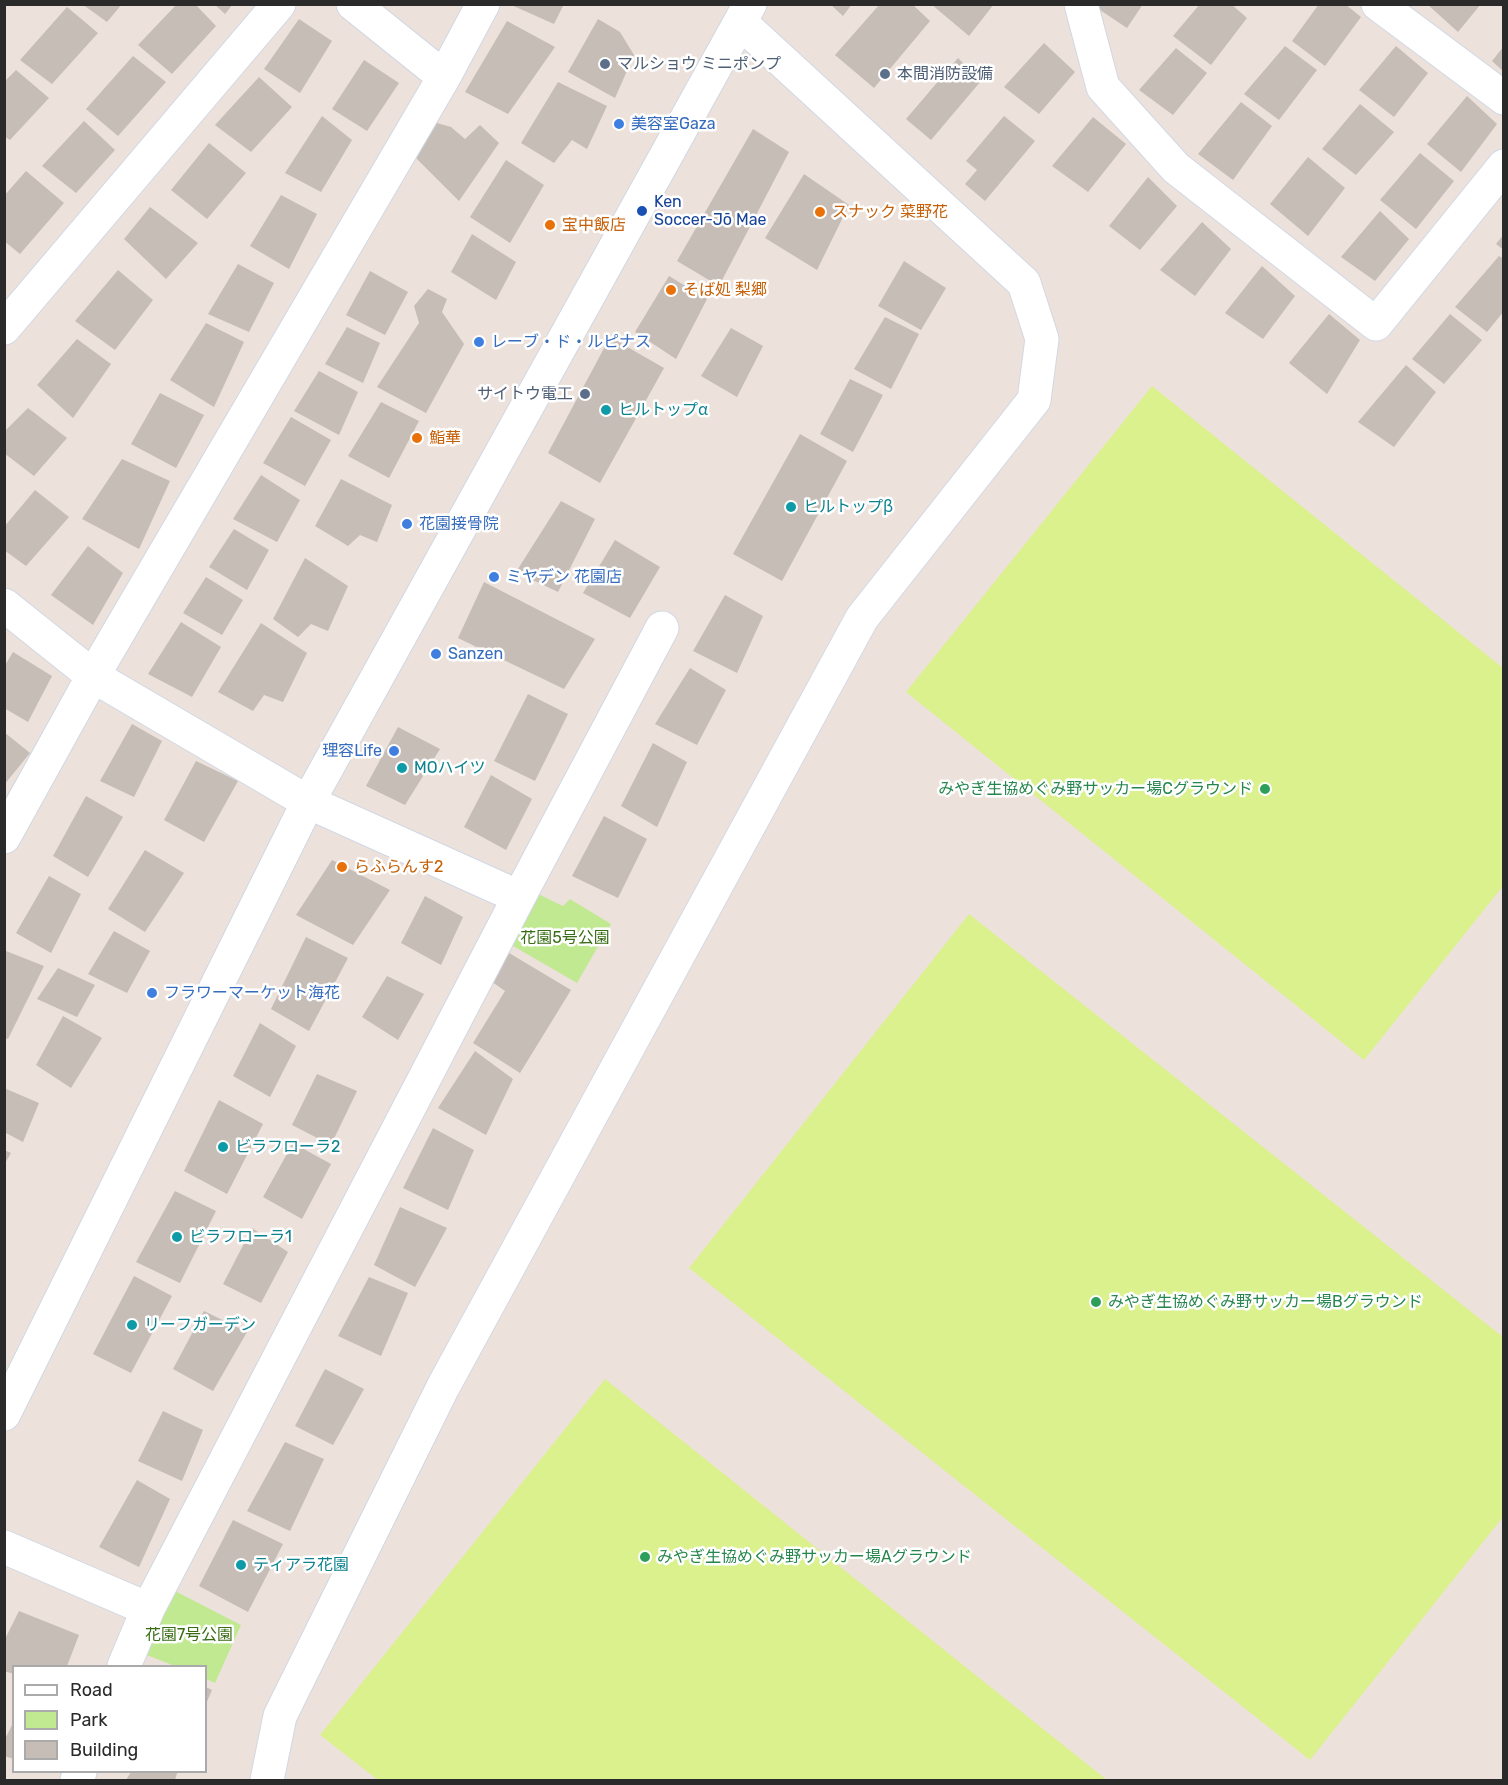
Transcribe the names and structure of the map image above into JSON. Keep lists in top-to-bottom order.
{
  "parks": ["花園5号公園", "花園7号公園"],
  "places": [
    "マルショウ ミニポンプ",
    "本間消防設備",
    "美容室Gaza",
    "Ken Soccer-Jō Mae",
    "スナック 菜野花",
    "宝中飯店",
    "そば処 梨郷",
    "レーブ・ド・ルピナス",
    "サイトウ電工",
    "ヒルトップα",
    "鮨華",
    "ヒルトップβ",
    "花園接骨院",
    "ミヤデン 花園店",
    "Sanzen",
    "理容Life",
    "MOハイツ",
    "みやぎ生協めぐみ野サッカー場Cグラウンド",
    "らふらんす2",
    "フラワーマーケット海花",
    "ビラフローラ2",
    "ビラフローラ1",
    "みやぎ生協めぐみ野サッカー場Bグラウンド",
    "リーフガーデン",
    "みやぎ生協めぐみ野サッカー場Aグラウンド",
    "ティアラ花園"
  ],
  "legend": ["Road", "Park", "Building"]
}
